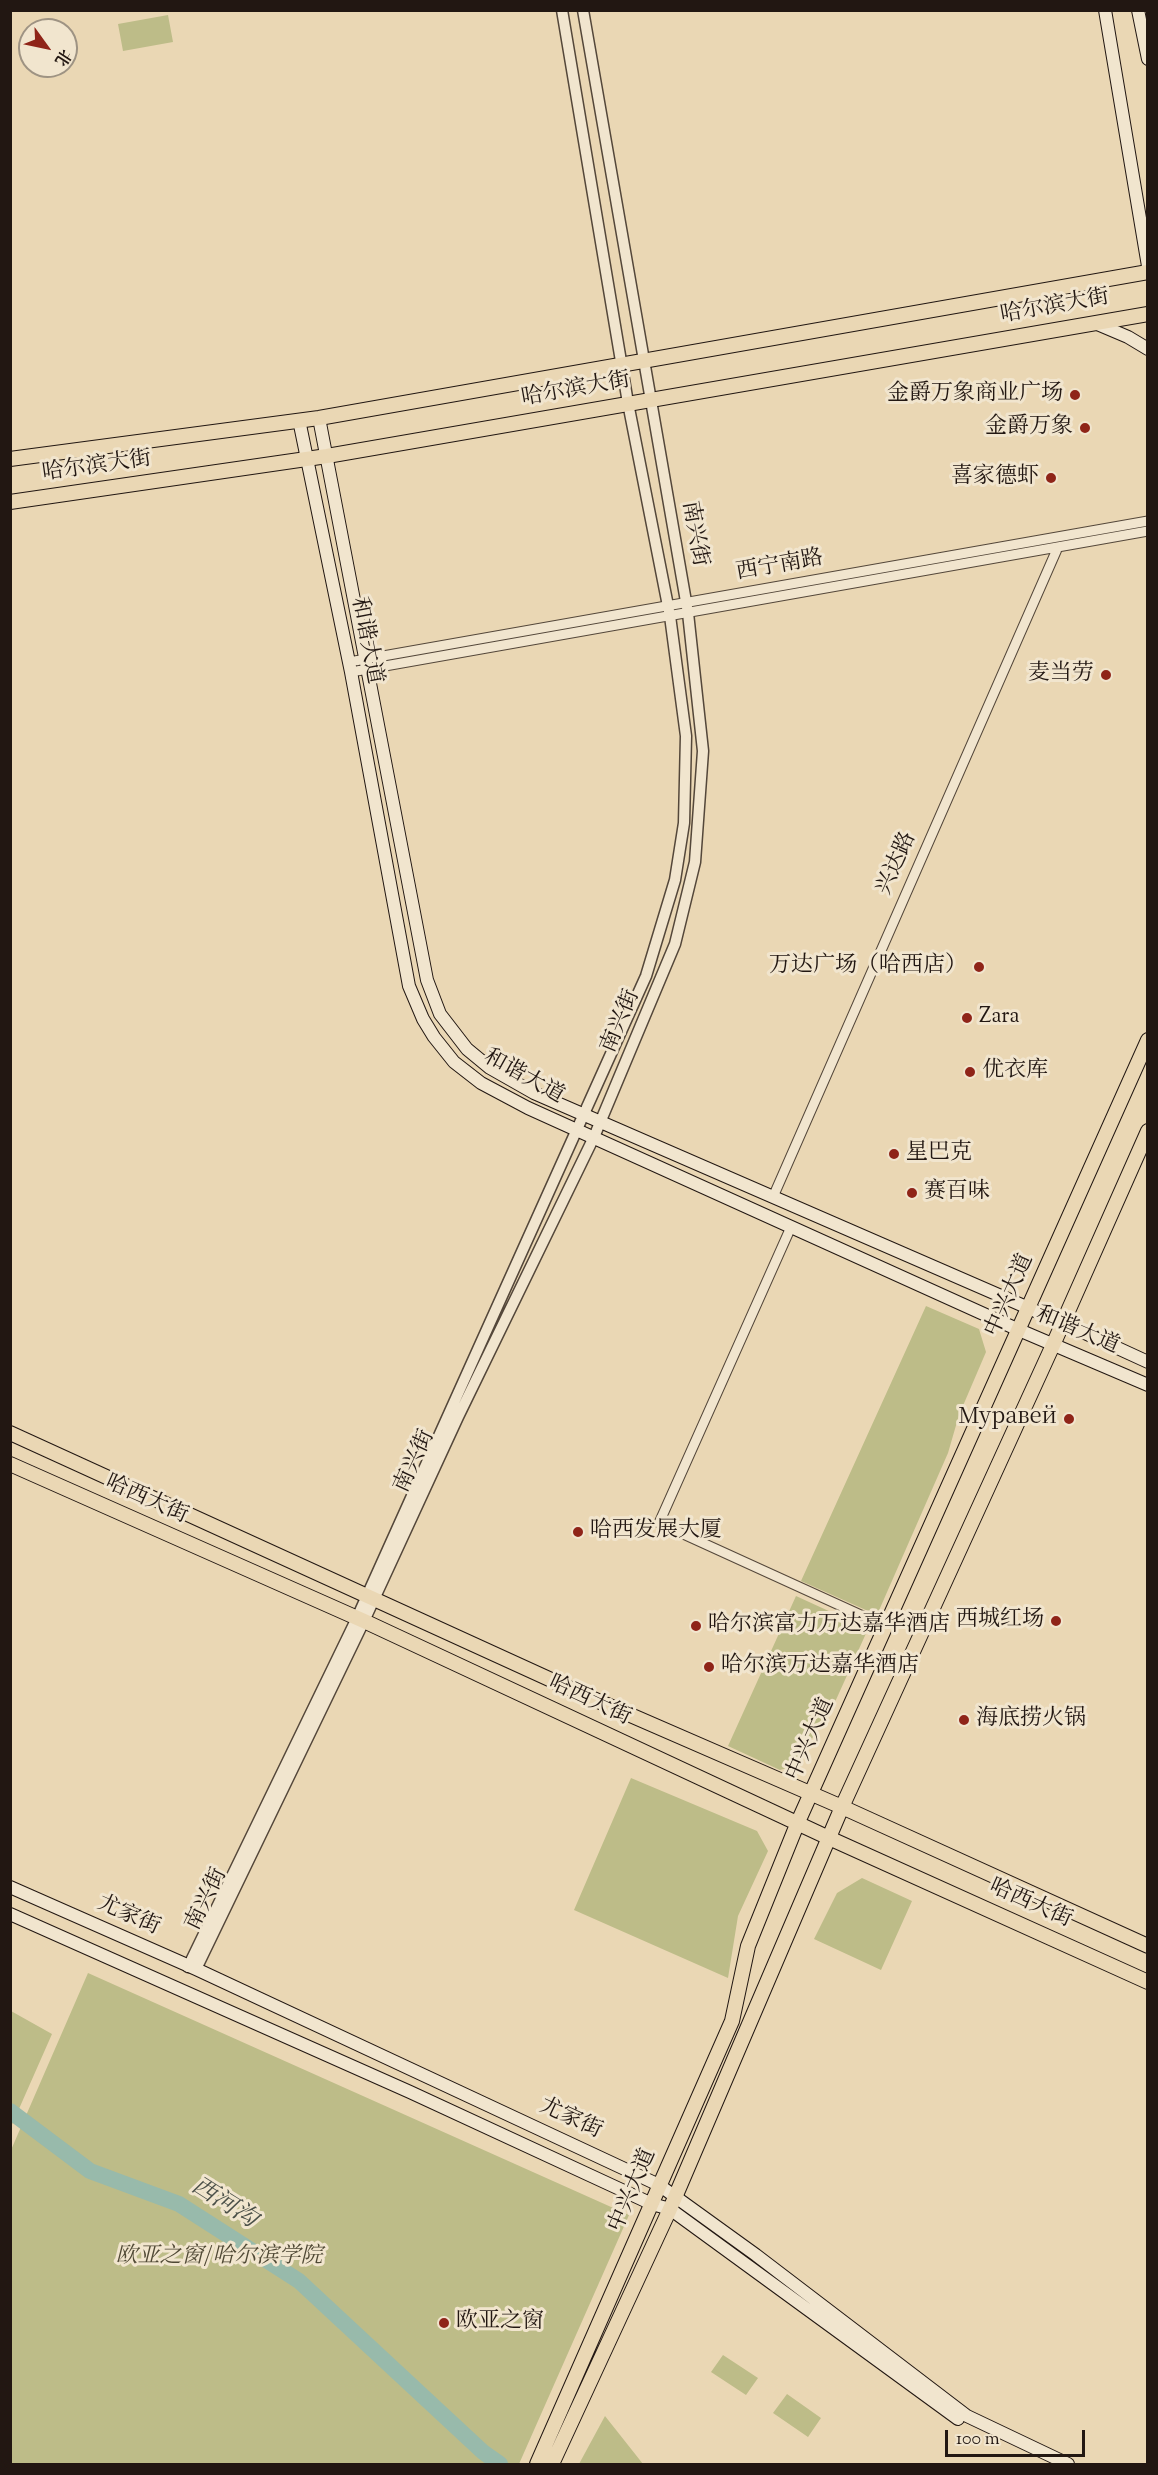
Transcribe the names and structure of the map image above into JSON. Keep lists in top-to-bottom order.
{
  "streets": {
    "main road": [
      "哈尔滨大街",
      "和谐大道",
      "中兴大道",
      "哈西大街",
      "尤家街"
    ],
    "street": ["南兴街", "西宁南路", "兴达路"]
  },
  "crossings": [
    ["哈尔滨大街", "南兴街"],
    ["哈尔滨大街", "和谐大道"],
    ["南兴街", "西宁南路"],
    ["南兴街", "和谐大道"],
    ["南兴街", "哈西大街"],
    ["南兴街", "尤家街"],
    ["西宁南路", "和谐大道"],
    ["西宁南路", "兴达路"],
    ["和谐大道", "兴达路"],
    ["和谐大道", "中兴大道"],
    ["中兴大道", "哈西大街"],
    ["中兴大道", "尤家街"]
  ],
  "water": ["西河沟"],
  "parks": ["欧亚之窗/哈尔滨学院"],
  "places": [
    "金爵万象商业广场",
    "金爵万象",
    "喜家德虾",
    "麦当劳",
    "万达广场（哈西店）",
    "Zara",
    "优衣库",
    "星巴克",
    "赛百味",
    "Муравей",
    "哈西发展大厦",
    "西城红场",
    "哈尔滨富力万达嘉华酒店",
    "哈尔滨万达嘉华酒店",
    "海底捞火锅",
    "欧亚之窗"
  ],
  "scale_bar": "100 m",
  "north": "bottom right"
}
